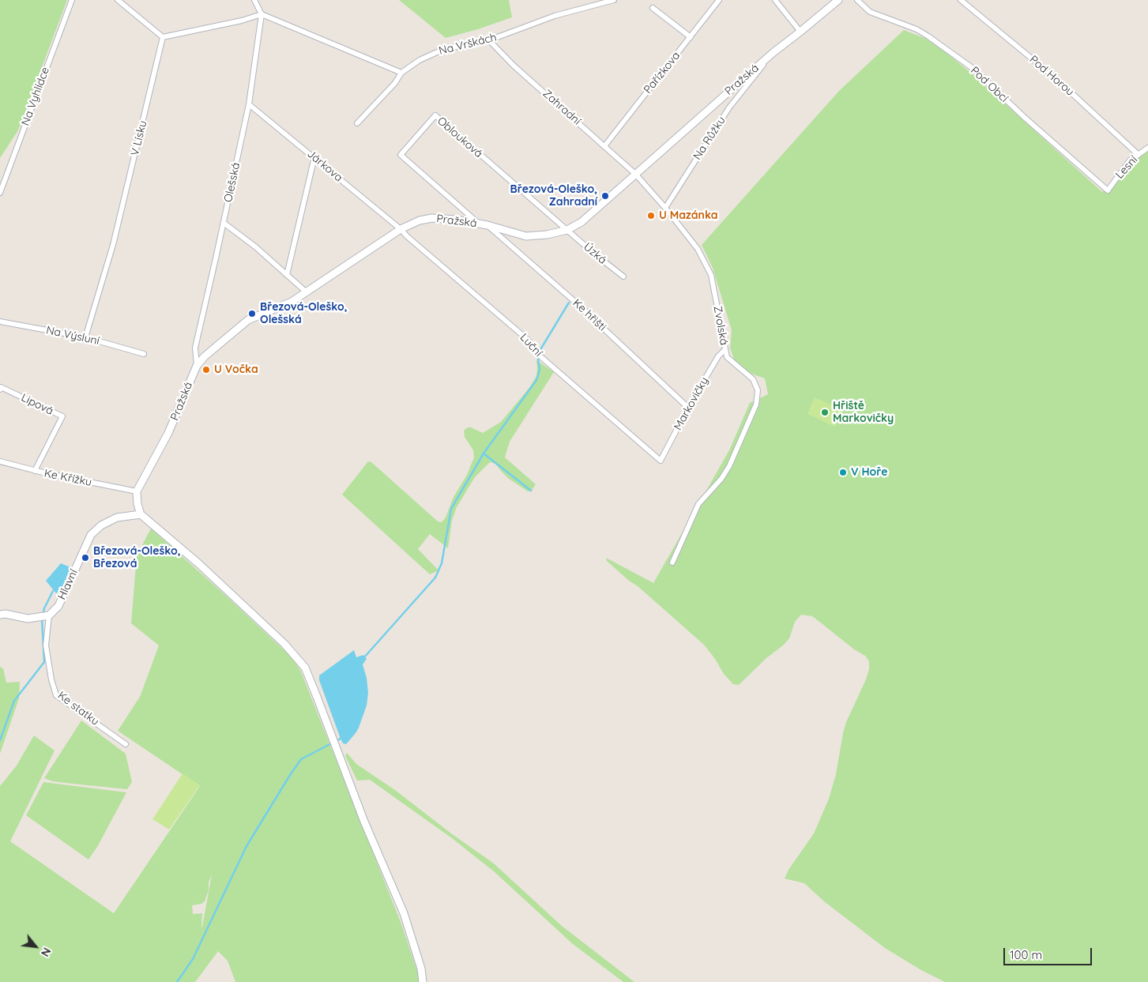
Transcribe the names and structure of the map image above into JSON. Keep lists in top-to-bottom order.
{
  "streets": {
    "street": [
      "Na Vrškách",
      "Pařízkova",
      "Pod Horou",
      "Pražská",
      "Pod Obcí",
      "Na Vyhlídce",
      "Zahradní",
      "Oblouková",
      "V Lísku",
      "Na Růžku",
      "Járkova",
      "Lesní",
      "Olešská",
      "Úzká",
      "Ke hřišti",
      "Zvolská",
      "Na Výsluní",
      "Luční",
      "Markovičky",
      "Lipová",
      "Ke Křížku",
      "Hlavní",
      "Ke statku"
    ]
  },
  "crossings": [
    ["Na Vrškách", "Zahradní"],
    ["Pařízkova", "Zahradní"],
    ["Pod Horou", "Lesní"],
    ["Pražská", "Zahradní"],
    ["Pražská", "Oblouková"],
    ["Pražská", "Na Růžku"],
    ["Pražská", "Járkova"],
    ["Pražská", "Olešská"],
    ["Pražská", "Úzká"],
    ["Pražská", "Ke hřišti"],
    ["Pražská", "Zvolská"],
    ["Pražská", "Luční"],
    ["Pražská", "Ke Křížku"],
    ["Pod Obcí", "Lesní"],
    ["Zahradní", "Zvolská"],
    ["Oblouková", "Úzká"],
    ["V Lísku", "Na Výsluní"],
    ["Na Růžku", "Zvolská"],
    ["Járkova", "Olešská"],
    ["Járkova", "Luční"],
    ["Ke hřišti", "Markovičky"],
    ["Zvolská", "Markovičky"],
    ["Luční", "Markovičky"],
    ["Lipová", "Ke Křížku"],
    ["Hlavní", "Ke statku"]
  ],
  "places": [
    "Březová-Oleško, Zahradní",
    "U Mazánka",
    "Březová-Oleško, Olešská",
    "U Vočka",
    "Hřiště Markovičky",
    "V Hoře",
    "Březová-Oleško, Březová"
  ],
  "scale_bar": "100 m",
  "north": "bottom right"
}
